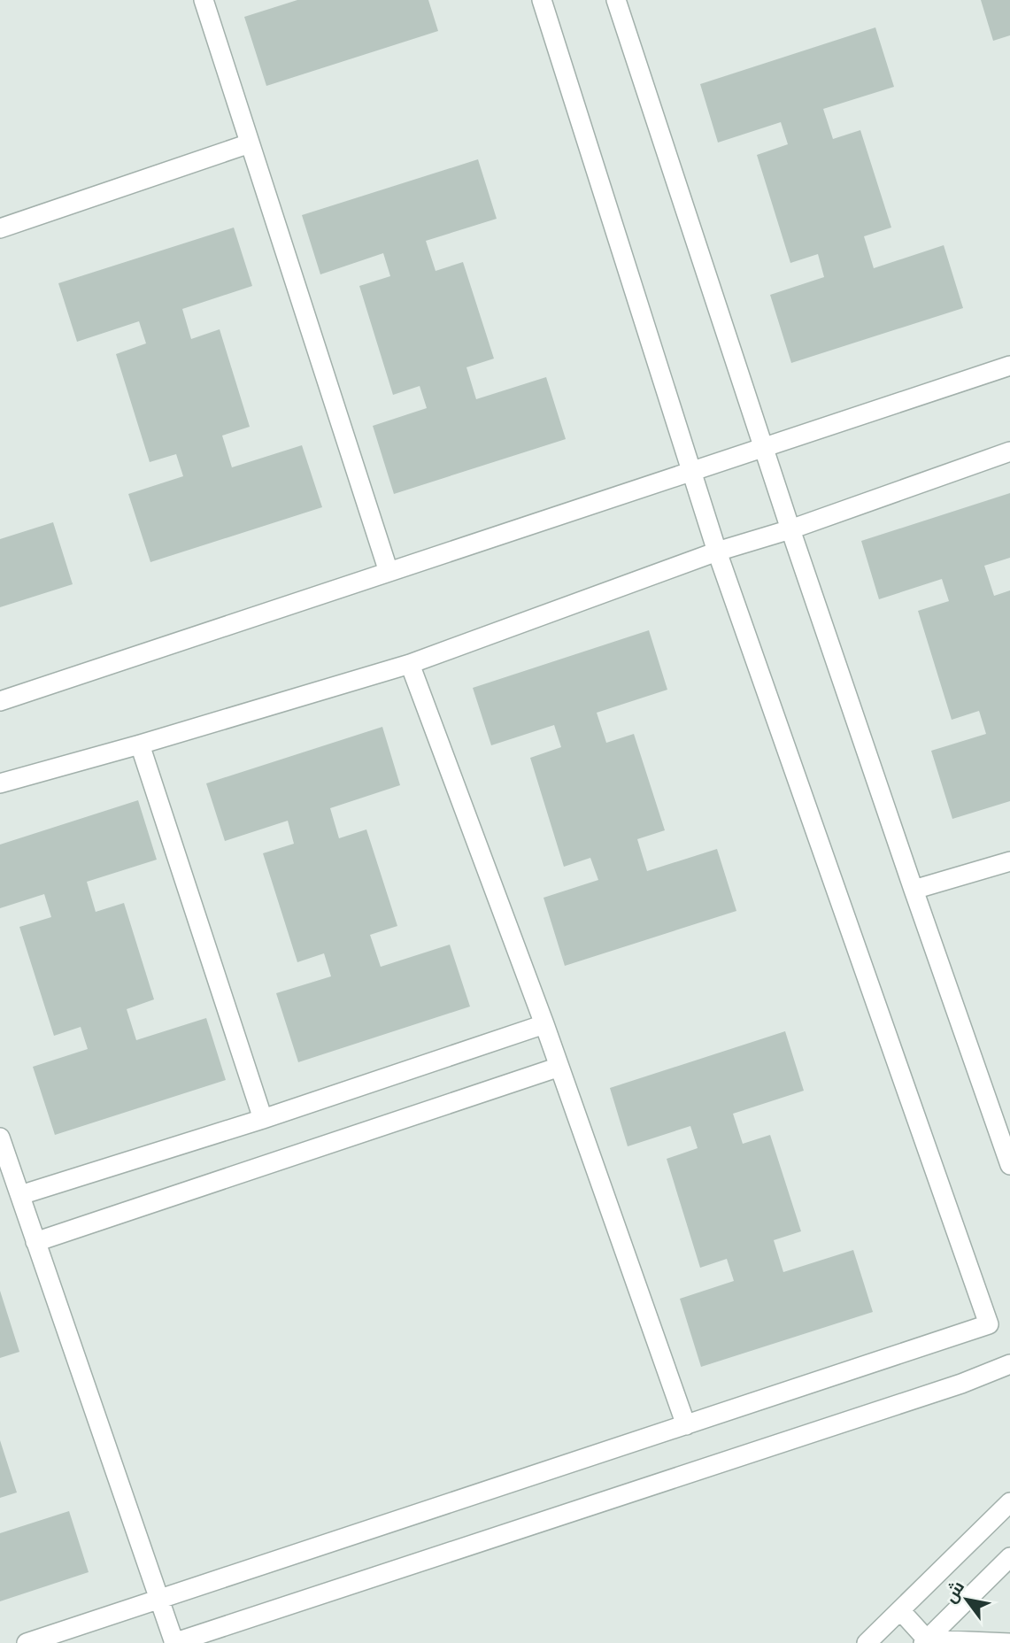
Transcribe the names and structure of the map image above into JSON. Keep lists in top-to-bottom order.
{
  "north": "top left"
}
